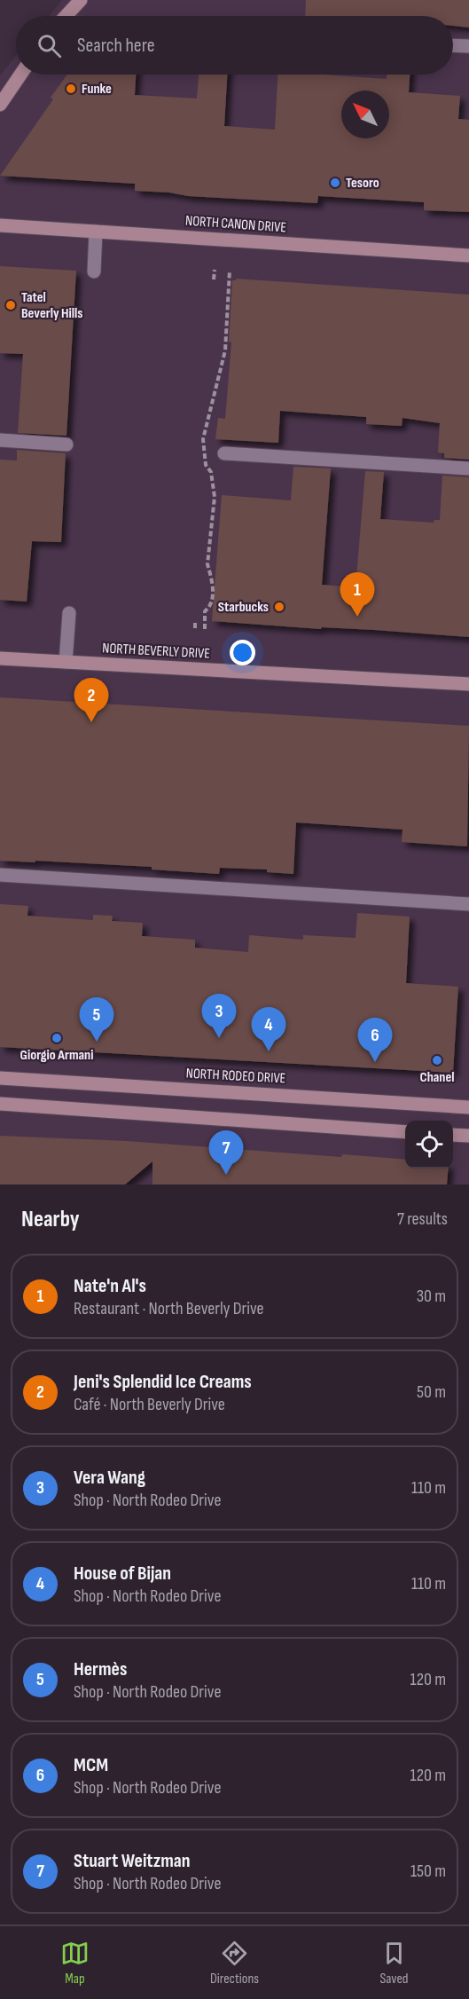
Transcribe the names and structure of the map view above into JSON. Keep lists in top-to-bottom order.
{
  "streets": {
    "main road": ["NORTH CANON DRIVE", "NORTH BEVERLY DRIVE", "NORTH RODEO DRIVE"]
  },
  "places": [
    "Funke",
    "Tesoro",
    "Tatel Beverly Hills",
    "Starbucks",
    "Giorgio Armani",
    "Chanel"
  ],
  "north": "top left",
  "page": {
    "search": "Search here",
    "pins": [
      "1",
      "2",
      "3",
      "5",
      "4",
      "6",
      "7"
    ],
    "heading": ["Nearby", "7 results"],
    "list": [
      {
        "mark": "1",
        "name": "Nate'n Al's",
        "note": "Restaurant · North Beverly Drive",
        "value": "30 m"
      },
      {
        "mark": "2",
        "name": "Jeni's Splendid Ice Creams",
        "note": "Café · North Beverly Drive",
        "value": "50 m"
      },
      {
        "mark": "3",
        "name": "Vera Wang",
        "note": "Shop · North Rodeo Drive",
        "value": "110 m"
      },
      {
        "mark": "4",
        "name": "House of Bijan",
        "note": "Shop · North Rodeo Drive",
        "value": "110 m"
      },
      {
        "mark": "5",
        "name": "Hermès",
        "note": "Shop · North Rodeo Drive",
        "value": "120 m"
      },
      {
        "mark": "6",
        "name": "MCM",
        "note": "Shop · North Rodeo Drive",
        "value": "120 m"
      },
      {
        "mark": "7",
        "name": "Stuart Weitzman",
        "note": "Shop · North Rodeo Drive",
        "value": "150 m"
      }
    ],
    "nav": ["Map", "Directions", "Saved"]
  }
}
